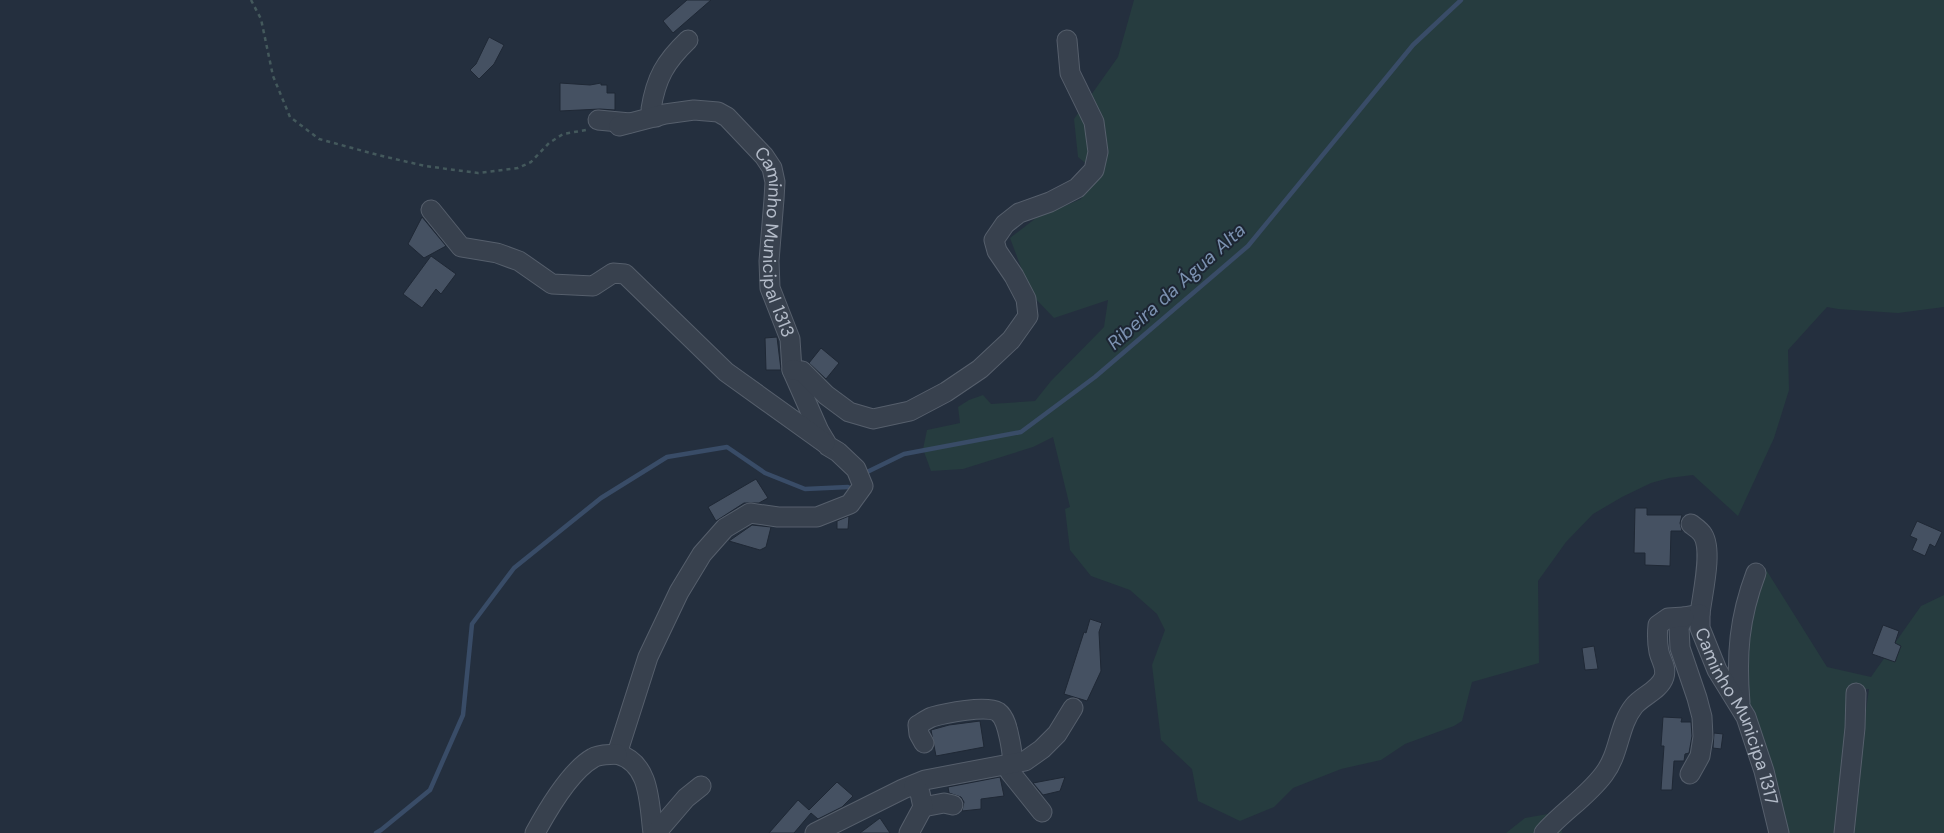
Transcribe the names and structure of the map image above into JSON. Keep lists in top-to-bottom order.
{
  "streets": {
    "street": ["Caminho Municipal 1313", "Caminho Municipa 1317"]
  },
  "water": ["Ribeira da Água Alta"]
}
